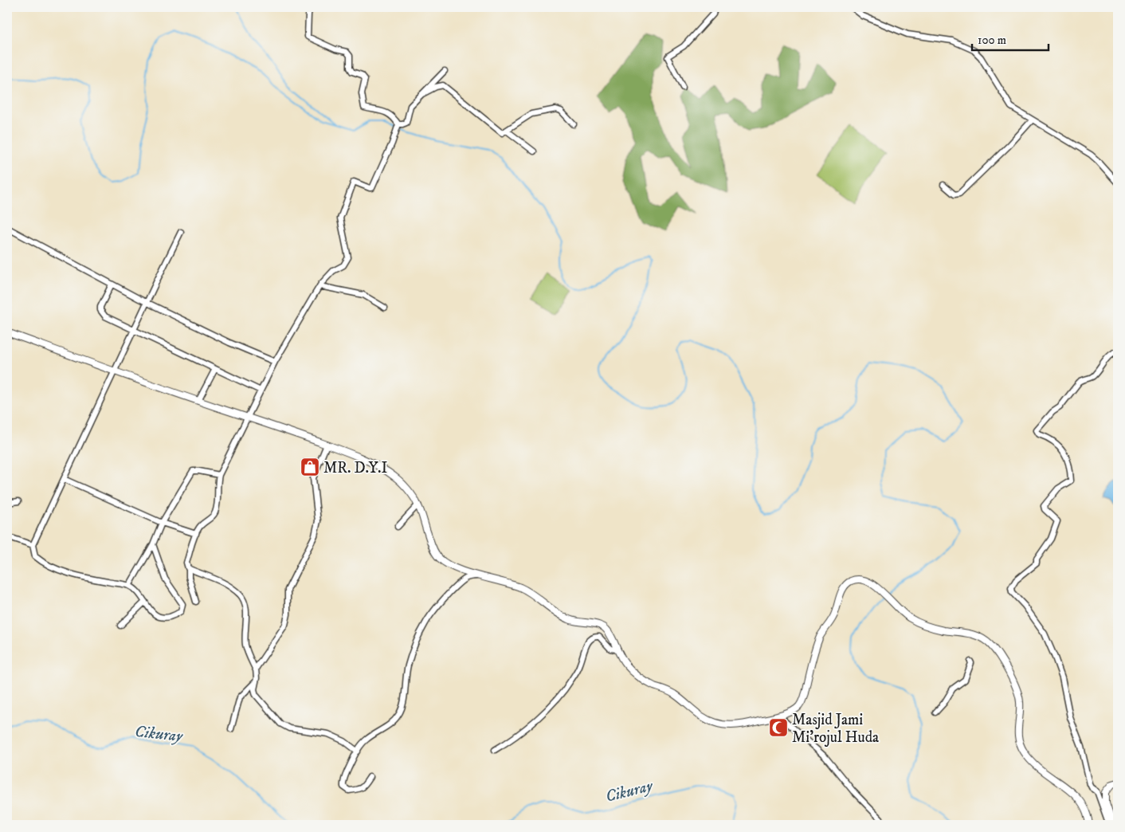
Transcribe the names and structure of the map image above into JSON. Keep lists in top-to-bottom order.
{
  "water": ["Cikuray"],
  "places": {
    "shop": ["MR. D.Y.I"],
    "mosque": ["Masjid Jami Mi'rojul Huda"]
  },
  "scale_bar": "100 m"
}
